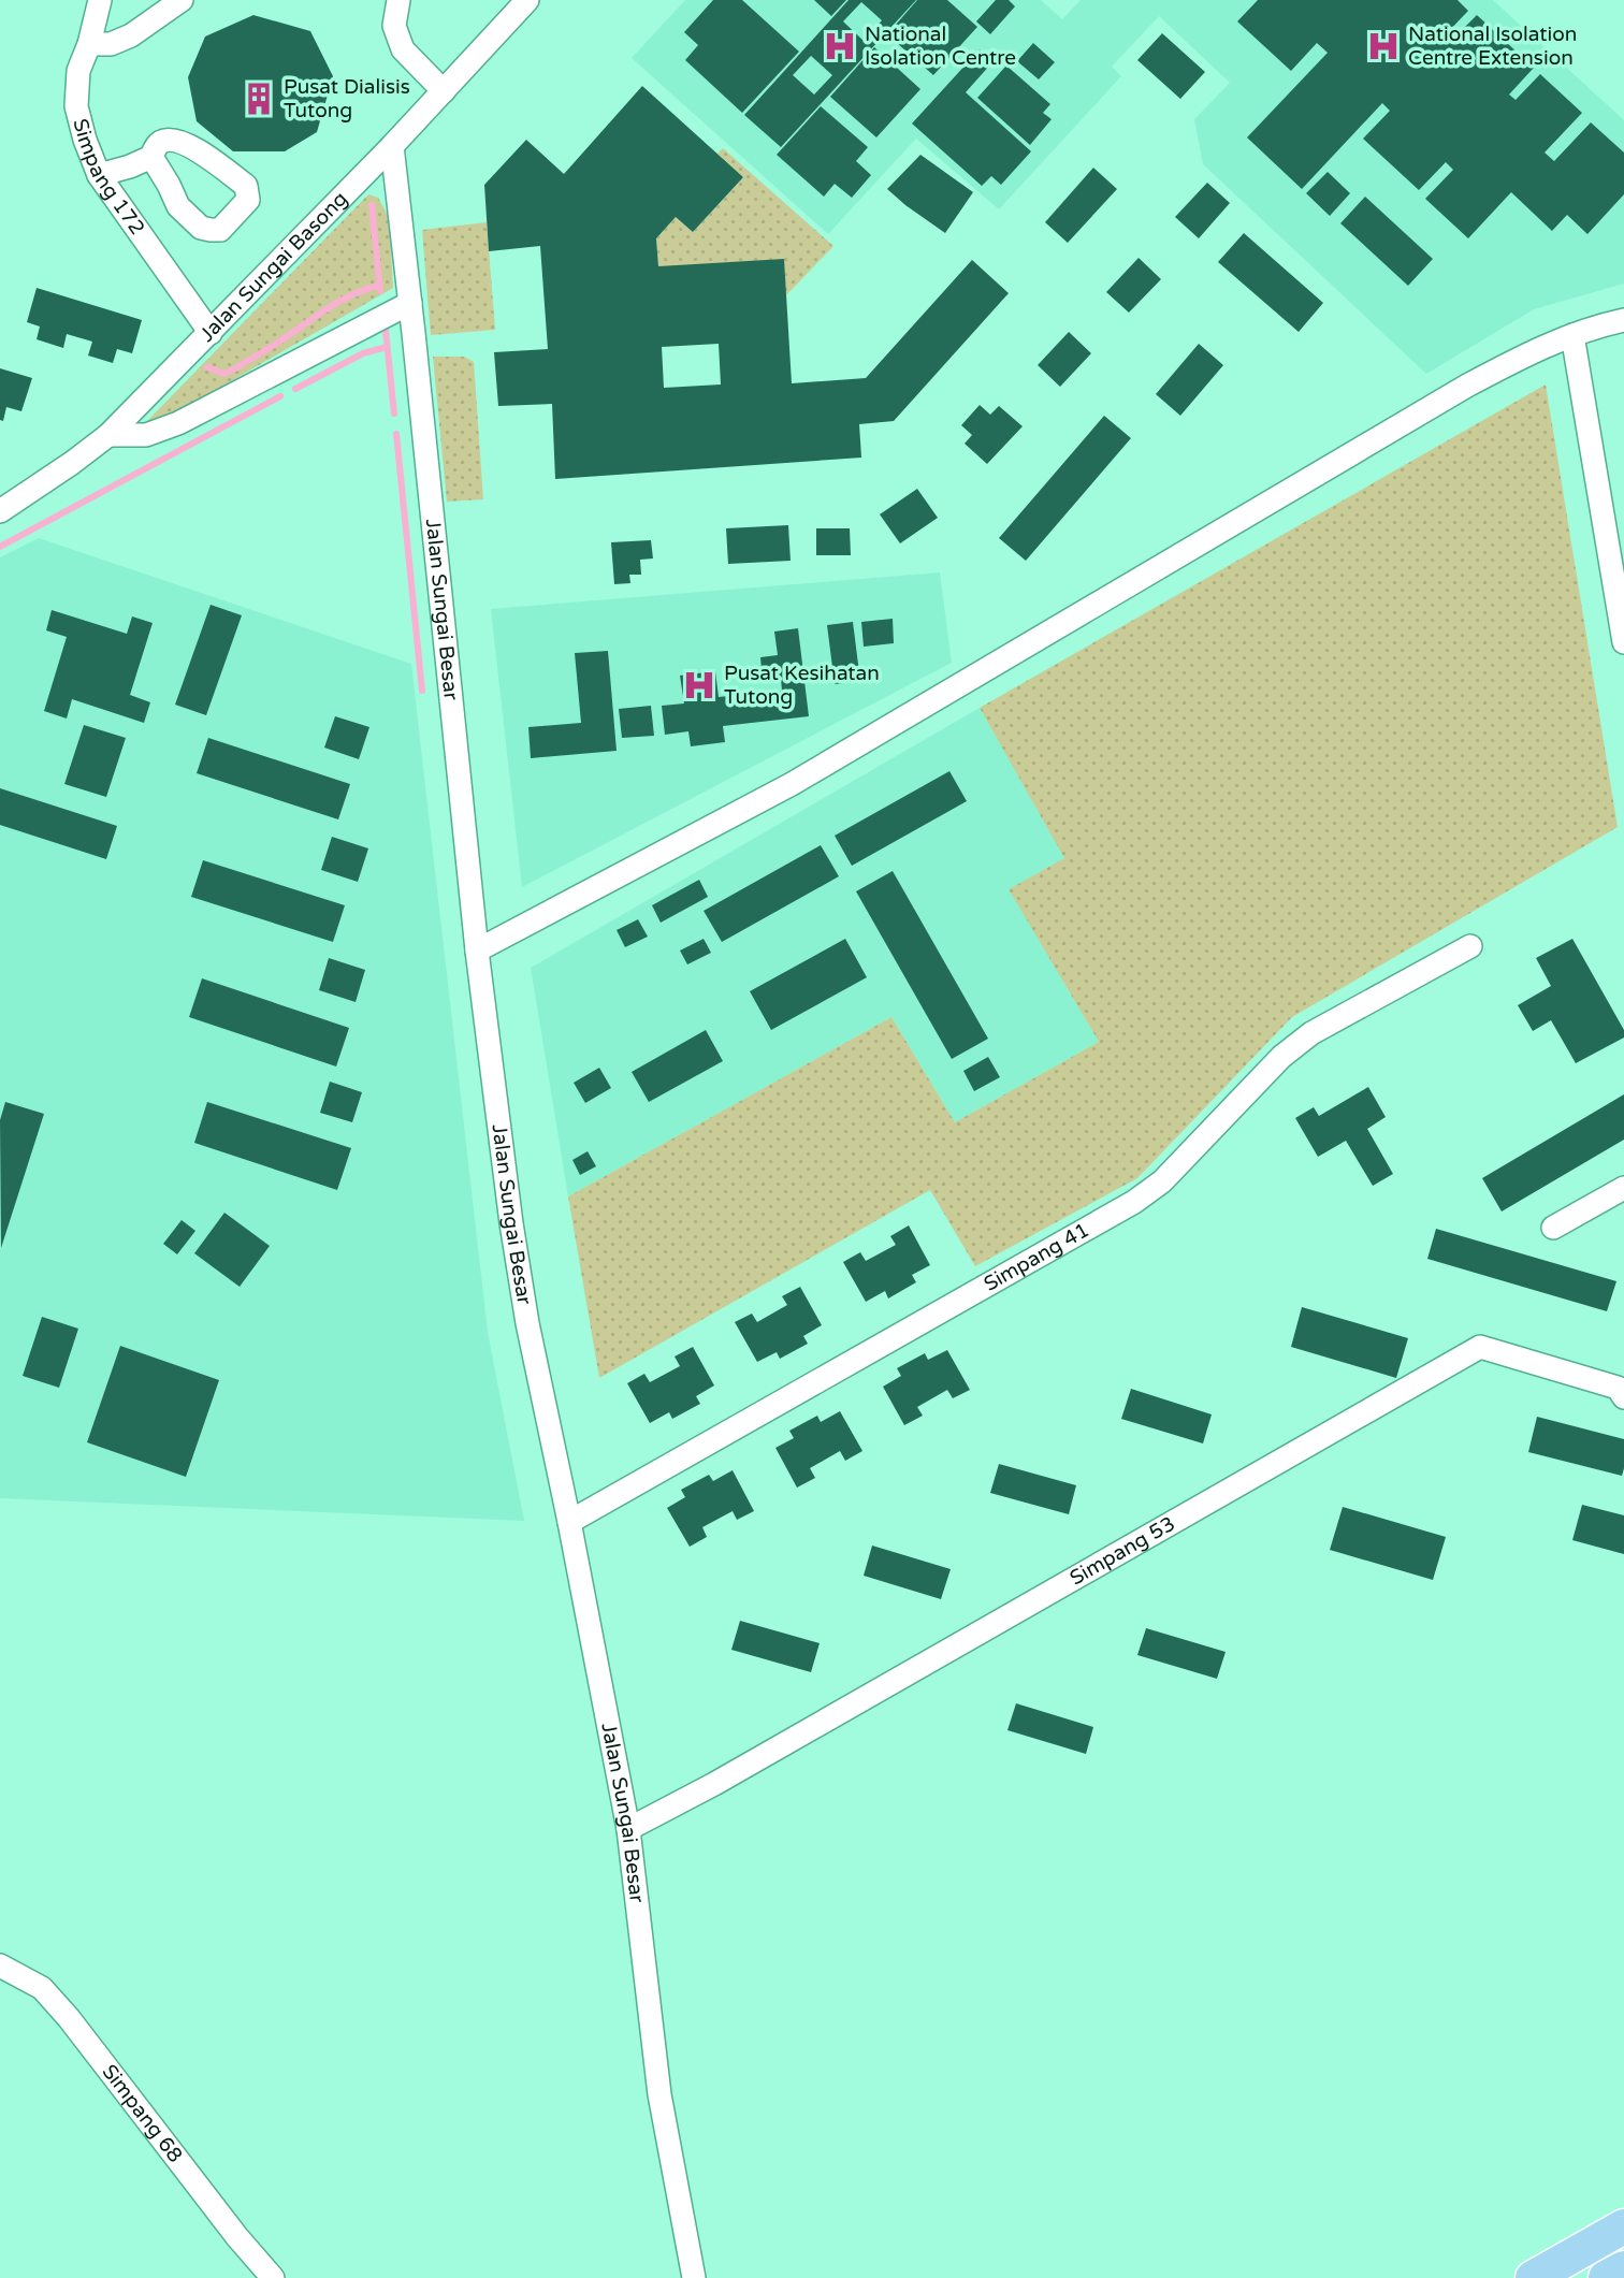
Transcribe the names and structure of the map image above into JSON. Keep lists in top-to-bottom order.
{
  "streets": {
    "street": [
      "Simpang 172",
      "Jalan Sungai Basong",
      "Jalan Sungai Besar",
      "Simpang 41",
      "Simpang 53",
      "Simpang 68"
    ]
  },
  "crossings": [
    ["Simpang 172", "Jalan Sungai Basong"],
    ["Jalan Sungai Basong", "Jalan Sungai Besar"],
    ["Jalan Sungai Besar", "Simpang 41"],
    ["Jalan Sungai Besar", "Simpang 53"]
  ],
  "places": {
    "hospital": ["National Isolation Centre", "National Isolation Centre Extension", "Pusat Kesihatan Tutong"],
    "building": ["Pusat Dialisis Tutong"]
  }
}
